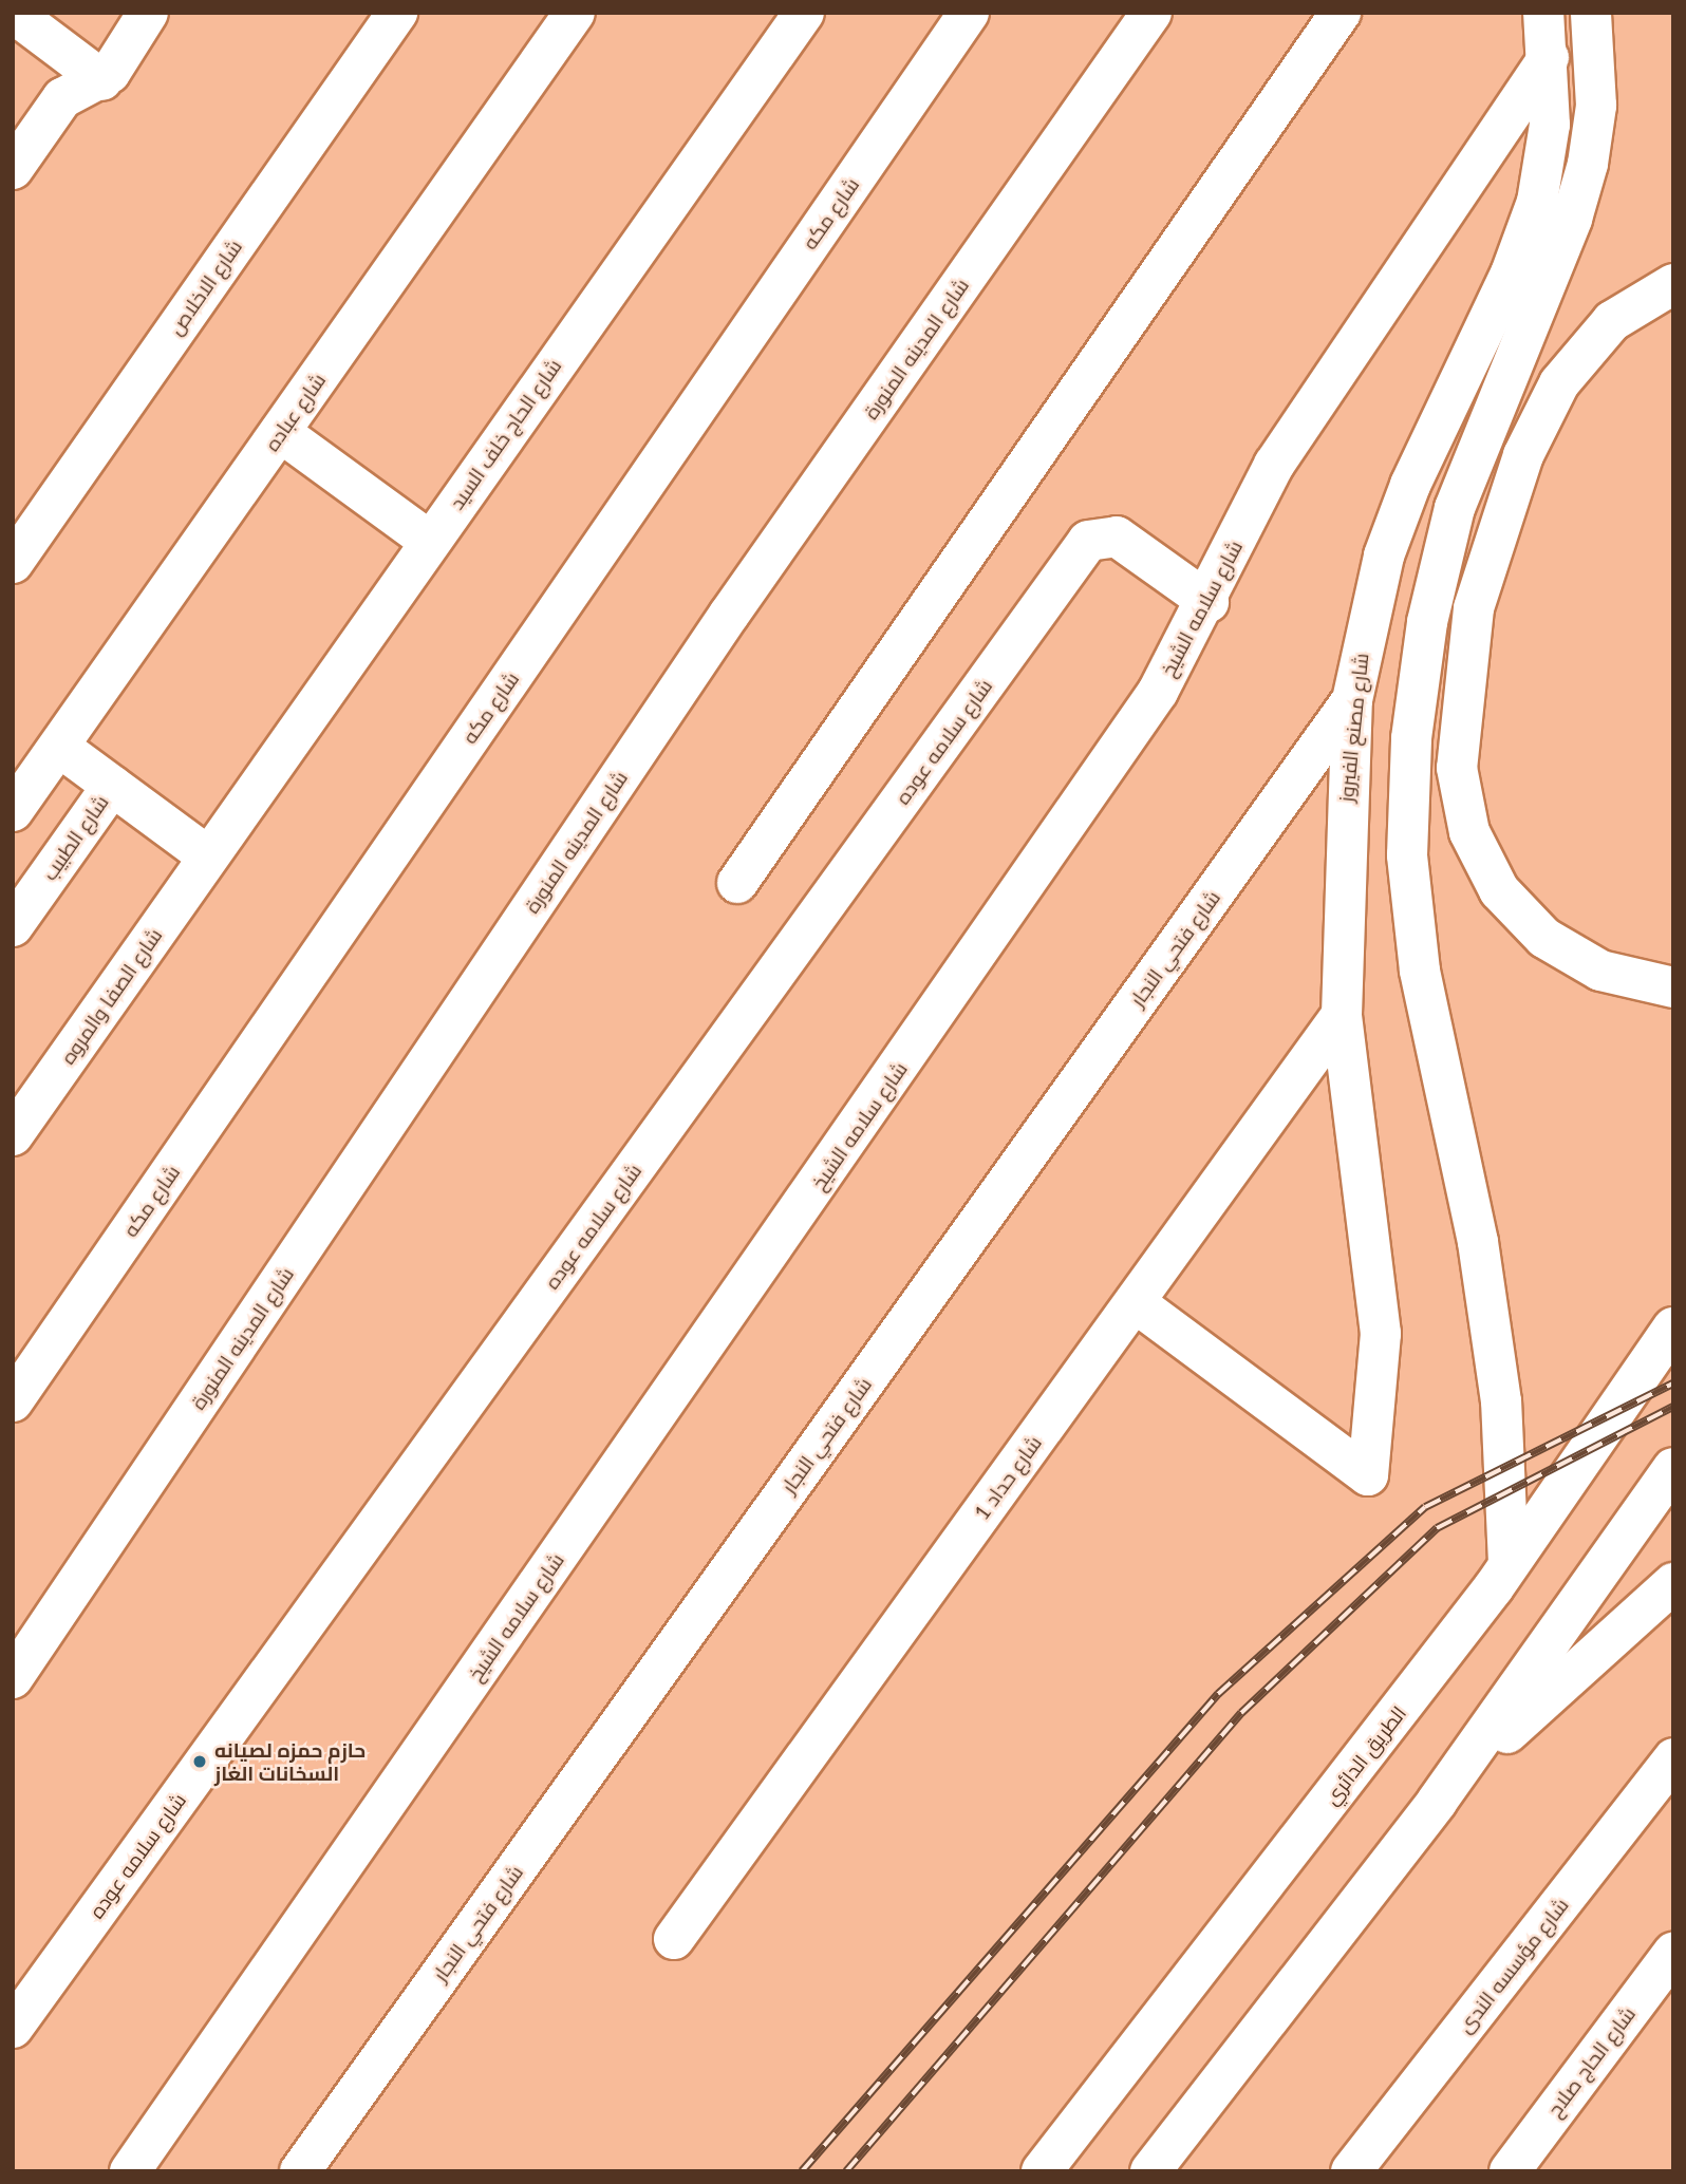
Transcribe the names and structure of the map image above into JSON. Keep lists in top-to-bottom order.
{
  "streets": {
    "main road": [
      "شارع مكه",
      "شارع الاخلاص",
      "شارع المدينه المنورة",
      "شارع عباده",
      "شارع الحاج خلف السيد",
      "شارع سلامه الشيخ",
      "شارع مصنع الفيروز",
      "شارع سلامه عوده",
      "شارع الطبيب",
      "شارع فتحي النجار",
      "شارع الصفا والمروه",
      "شارع حداد 1",
      "الطريق الدائري",
      "شارع مؤسسه الندى",
      "شارع الحاج صلاح"
    ]
  },
  "crossings": [
    ["شارع الحاج خلف السيد", "شارع الصفا والمروه"],
    ["شارع سلامه الشيخ", "شارع مصنع الفيروز"],
    ["شارع سلامه الشيخ", "شارع سلامه عوده"],
    ["شارع مصنع الفيروز", "شارع فتحي النجار"],
    ["شارع مصنع الفيروز", "شارع حداد 1"]
  ],
  "places": ["حازم حمزه لصيانه السخانات الغاز"]
}
